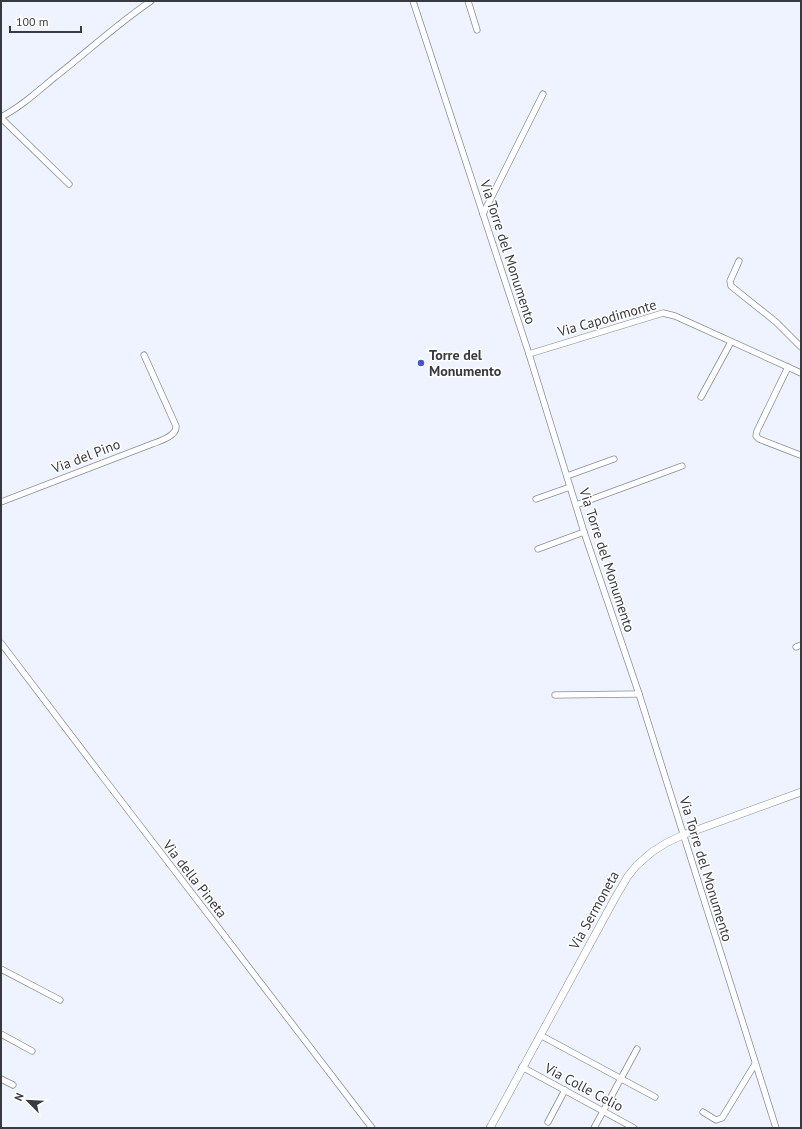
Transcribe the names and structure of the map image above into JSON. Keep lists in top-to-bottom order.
{
  "streets": {
    "street": [
      "Via Torre del Monumento",
      "Via Capodimonte",
      "Via del Pino",
      "Via della Pineta",
      "Via Sermoneta",
      "Via Colle Celio"
    ]
  },
  "crossings": [
    ["Via Torre del Monumento", "Via Capodimonte"],
    ["Via Torre del Monumento", "Via Sermoneta"],
    ["Via Sermoneta", "Via Colle Celio"]
  ],
  "places": ["Torre del Monumento"],
  "scale_bar": "100 m",
  "north": "top left"
}
